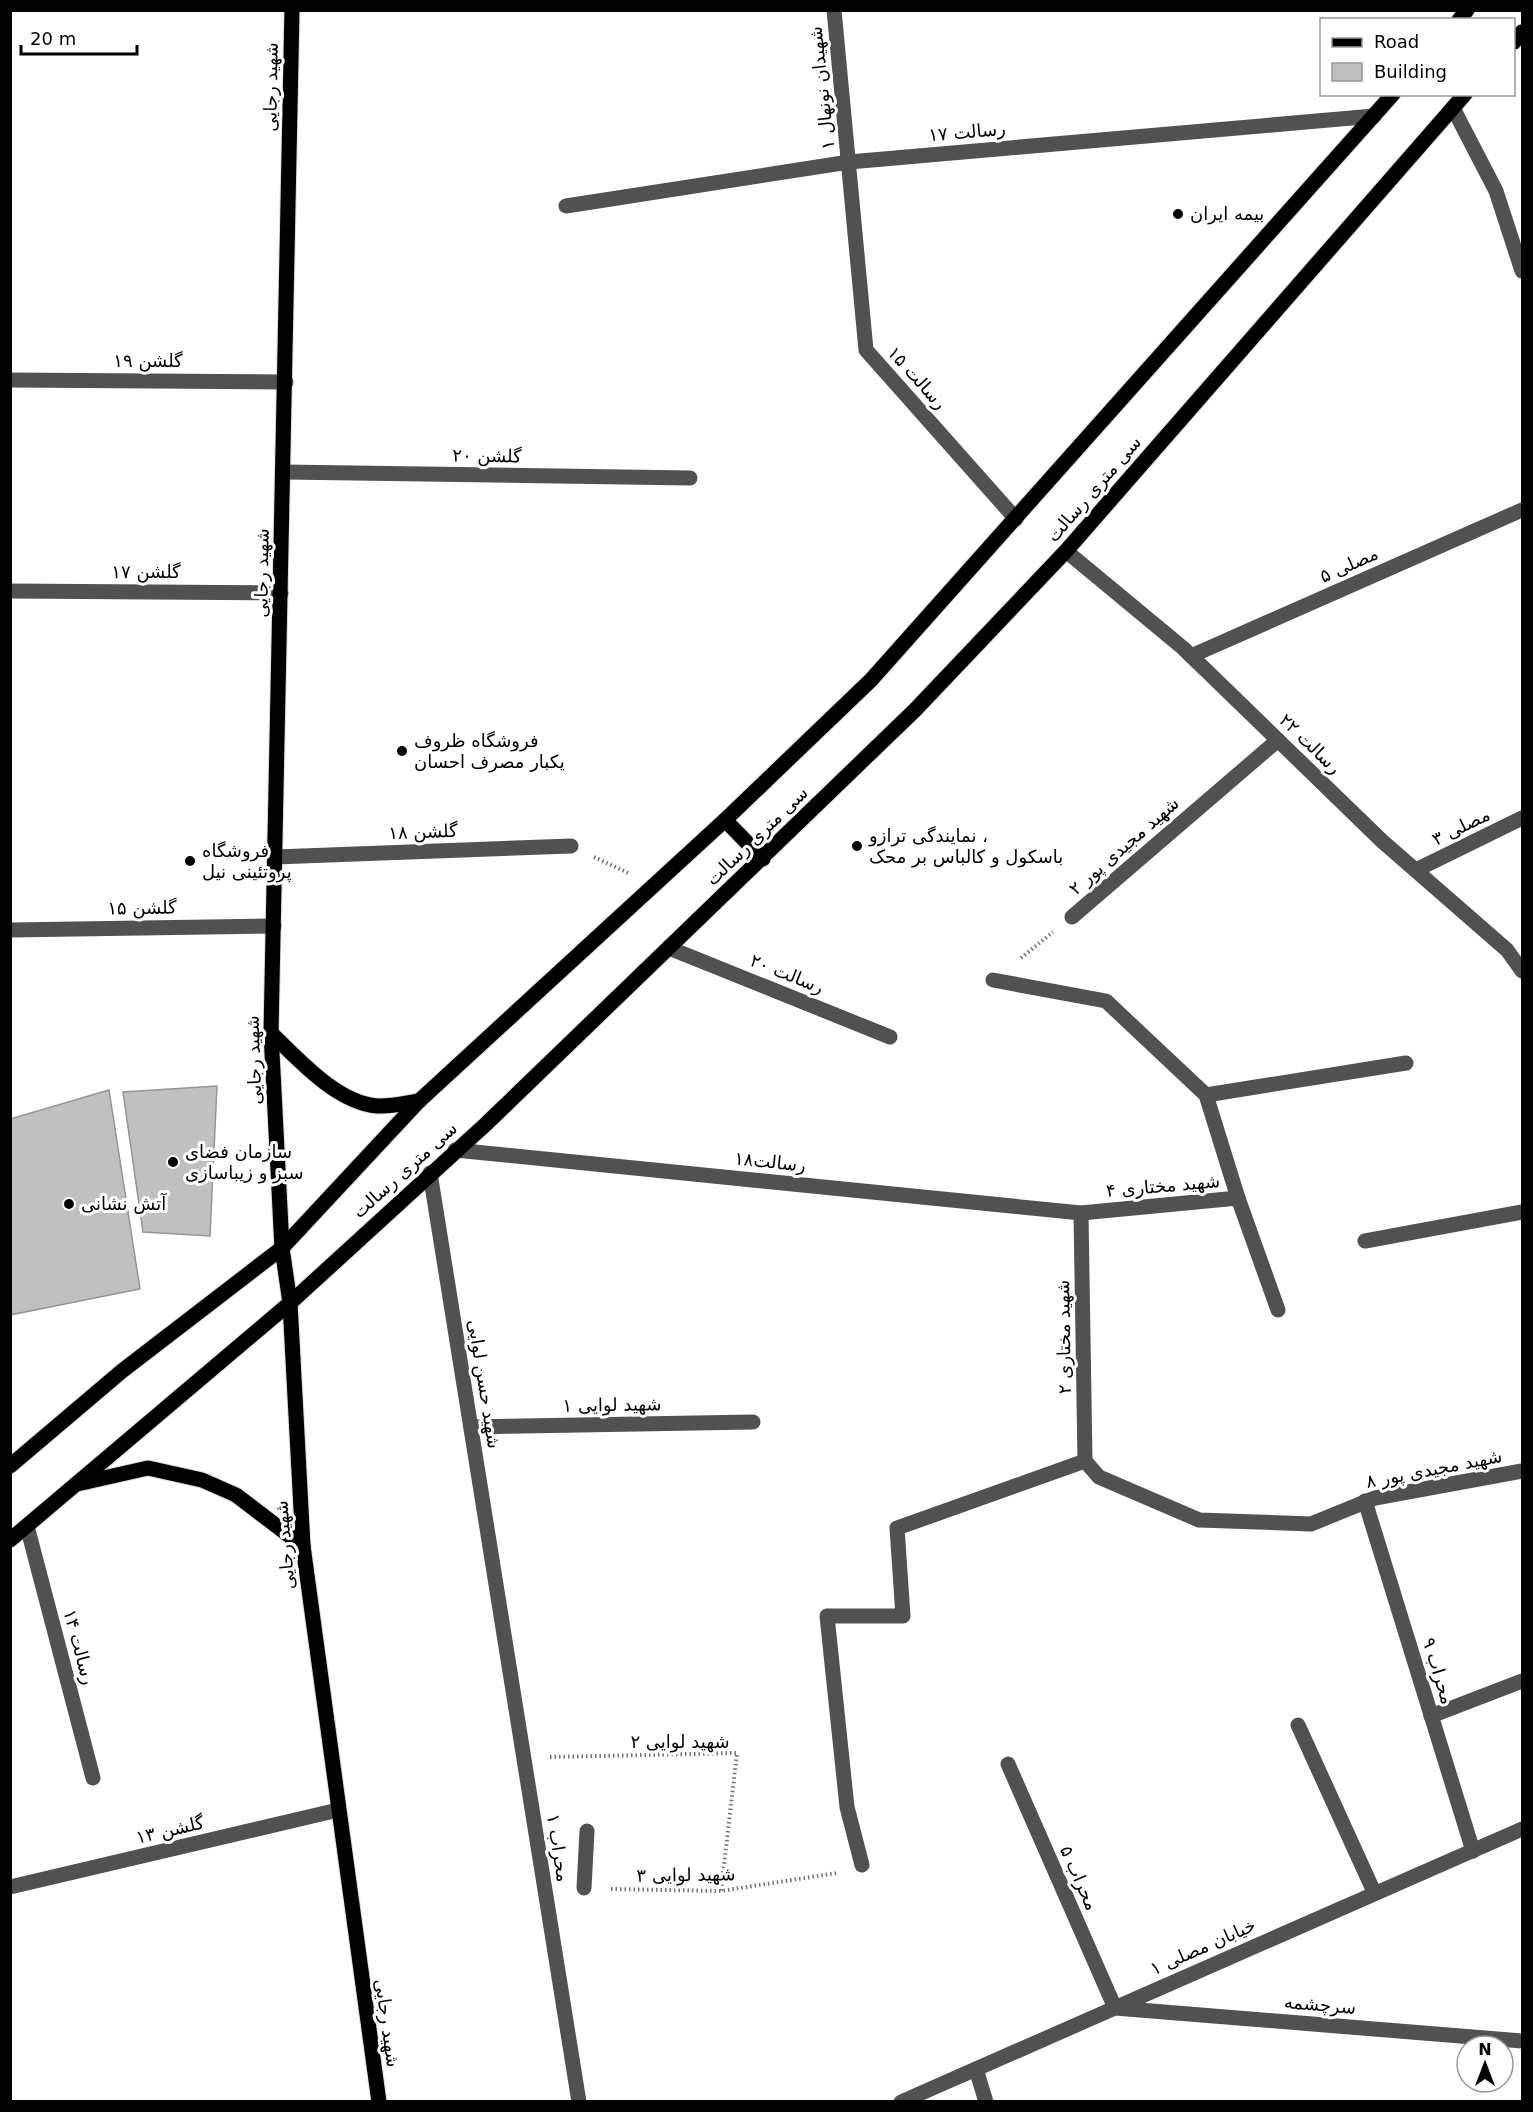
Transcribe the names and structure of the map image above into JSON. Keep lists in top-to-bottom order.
{
  "streets": {
    "main road": ["شهید رجایی", "سی متری رسالت"],
    "street": [
      "۱ شهیدان نونهال",
      "۱۷ رسالت",
      "۱۹ گلشن",
      "۱۵ رسالت",
      "۲۰ گلشن",
      "۵ مصلی",
      "گلشن ۱۷",
      "۲۲ رسالت",
      "۳ مصلی",
      "۱۸ گلشن",
      "۲ شهید مجیدی پور",
      "گلشن ۱۵",
      "۲۰ رسالت",
      "رسالت۱۸",
      "۴ شهید مختاری",
      "۲ شهید مختاری",
      "شهید حسن لوایی",
      "۱ شهید لوایی",
      "۸ شهید مجیدی پور",
      "۱۴ رسالت",
      "۹ محراب",
      "۱۳ گلشن",
      "۱ محراب",
      "۵ محراب",
      "خیابان مصلی ۱",
      "سرچشمه"
    ],
    "path": ["۲ شهید لوایی", "۳ شهید لوایی"]
  },
  "crossings": [
    ["شهید رجایی", "۱۹ گلشن"],
    ["شهید رجایی", "۲۰ گلشن"],
    ["شهید رجایی", "سی متری رسالت"],
    ["شهید رجایی", "گلشن ۱۷"],
    ["شهید رجایی", "۱۸ گلشن"],
    ["شهید رجایی", "گلشن ۱۵"],
    ["شهید رجایی", "۱۳ گلشن"],
    ["۱ شهیدان نونهال", "۱۷ رسالت"],
    ["۱ شهیدان نونهال", "۱۵ رسالت"],
    ["۱۷ رسالت", "۱۵ رسالت"],
    ["۱۷ رسالت", "سی متری رسالت"],
    ["۱۵ رسالت", "سی متری رسالت"],
    ["سی متری رسالت", "۲۲ رسالت"],
    ["سی متری رسالت", "۲۰ رسالت"],
    ["سی متری رسالت", "رسالت۱۸"],
    ["سی متری رسالت", "شهید حسن لوایی"],
    ["سی متری رسالت", "۱۴ رسالت"],
    ["۵ مصلی", "۲۲ رسالت"],
    ["۲۲ رسالت", "۳ مصلی"],
    ["۲۲ رسالت", "۲ شهید مجیدی پور"],
    ["رسالت۱۸", "۴ شهید مختاری"],
    ["رسالت۱۸", "۲ شهید مختاری"],
    ["۴ شهید مختاری", "۲ شهید مختاری"],
    ["۲ شهید مختاری", "۸ شهید مجیدی پور"],
    ["شهید حسن لوایی", "۱ شهید لوایی"],
    ["شهید حسن لوایی", "۱ محراب"],
    ["۸ شهید مجیدی پور", "۹ محراب"],
    ["۹ محراب", "خیابان مصلی ۱"],
    ["۲ شهید لوایی", "۱ محراب"],
    ["۲ شهید لوایی", "۳ شهید لوایی"],
    ["۵ محراب", "خیابان مصلی ۱"],
    ["۵ محراب", "سرچشمه"],
    ["خیابان مصلی ۱", "سرچشمه"]
  ],
  "places": [
    "بیمه ایران",
    "فروشگاه ظروف یکبار مصرف احسان",
    "نمایندگی ترازو ، باسکول و کالباس بر محک",
    "فروشگاه پروتئینی نیل",
    "سازمان فضای سبز و زیباسازی",
    "آتش نشانی"
  ],
  "legend": ["Road", "Building"],
  "scale_bar": "20 m",
  "north": "top"
}
